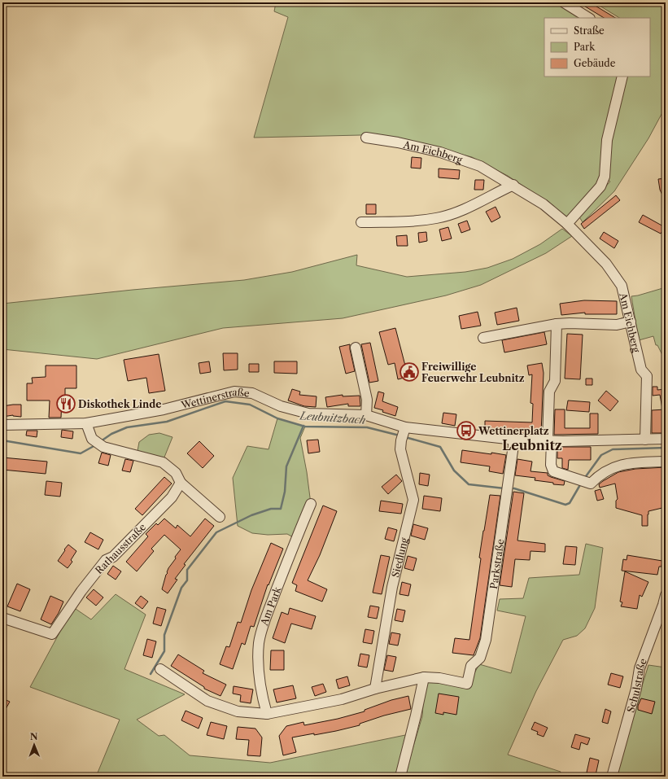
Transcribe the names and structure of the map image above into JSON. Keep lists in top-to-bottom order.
{
  "streets": {
    "street": [
      "Am Eichberg",
      "Wettinerstraße",
      "Rathausstraße",
      "Siedlung",
      "Parkstraße",
      "Am Park",
      "Schulstraße"
    ]
  },
  "crossings": [
    ["Wettinerstraße", "Siedlung"],
    ["Wettinerstraße", "Parkstraße"]
  ],
  "districts": ["Leubnitz"],
  "water": ["Leubnitzbach"],
  "places": {
    "public building": ["Freiwillige Feuerwehr Leubnitz"],
    "restaurant": ["Diskothek Linde"],
    "bus stop": ["Wettinerplatz"]
  },
  "legend": ["Straße", "Park", "Gebäude"],
  "north": "top"
}
